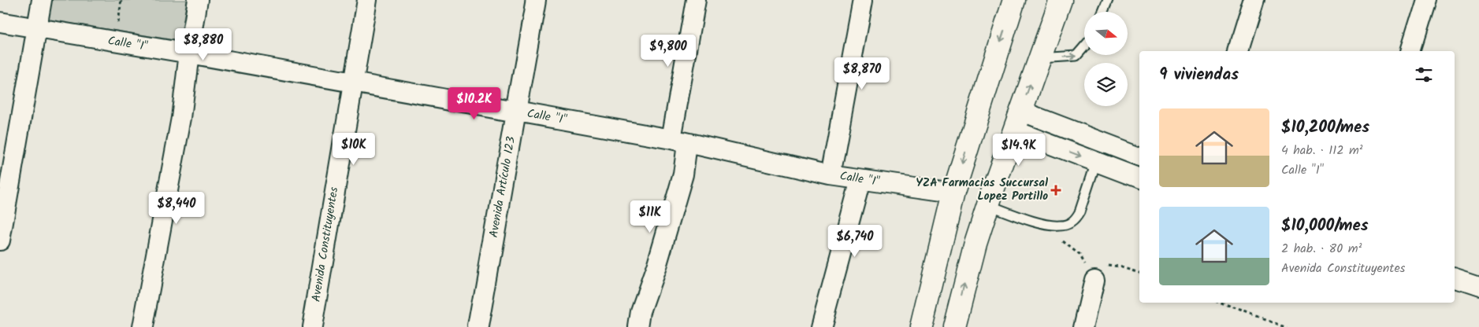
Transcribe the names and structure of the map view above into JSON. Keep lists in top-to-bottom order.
{
  "streets": {
    "street": ["Calle \"1\"", "Avenida Artículo 123", "Avenida Constituyentes"]
  },
  "crossings": [
    ["Calle \"1\"", "Avenida Artículo 123"],
    ["Calle \"1\"", "Avenida Constituyentes"]
  ],
  "places": {
    "health": ["YZA Farmacias Succursal Lopez Portillo"]
  },
  "north": "right",
  "page": {
    "price": [
      "$8,880",
      "$9,800",
      "$8,870",
      "$10.2K",
      "$10K",
      "$14.9K",
      "$8,440",
      "$11K",
      "$6,740"
    ],
    "heading": "9 viviendas",
    "list": [
      {
        "name": "$10,200/mes",
        "note": "4 hab. · 112 m² · Calle \"1\""
      },
      {
        "name": "$10,000/mes",
        "note": "2 hab. · 80 m² · Avenida Constituyentes"
      }
    ]
  }
}
